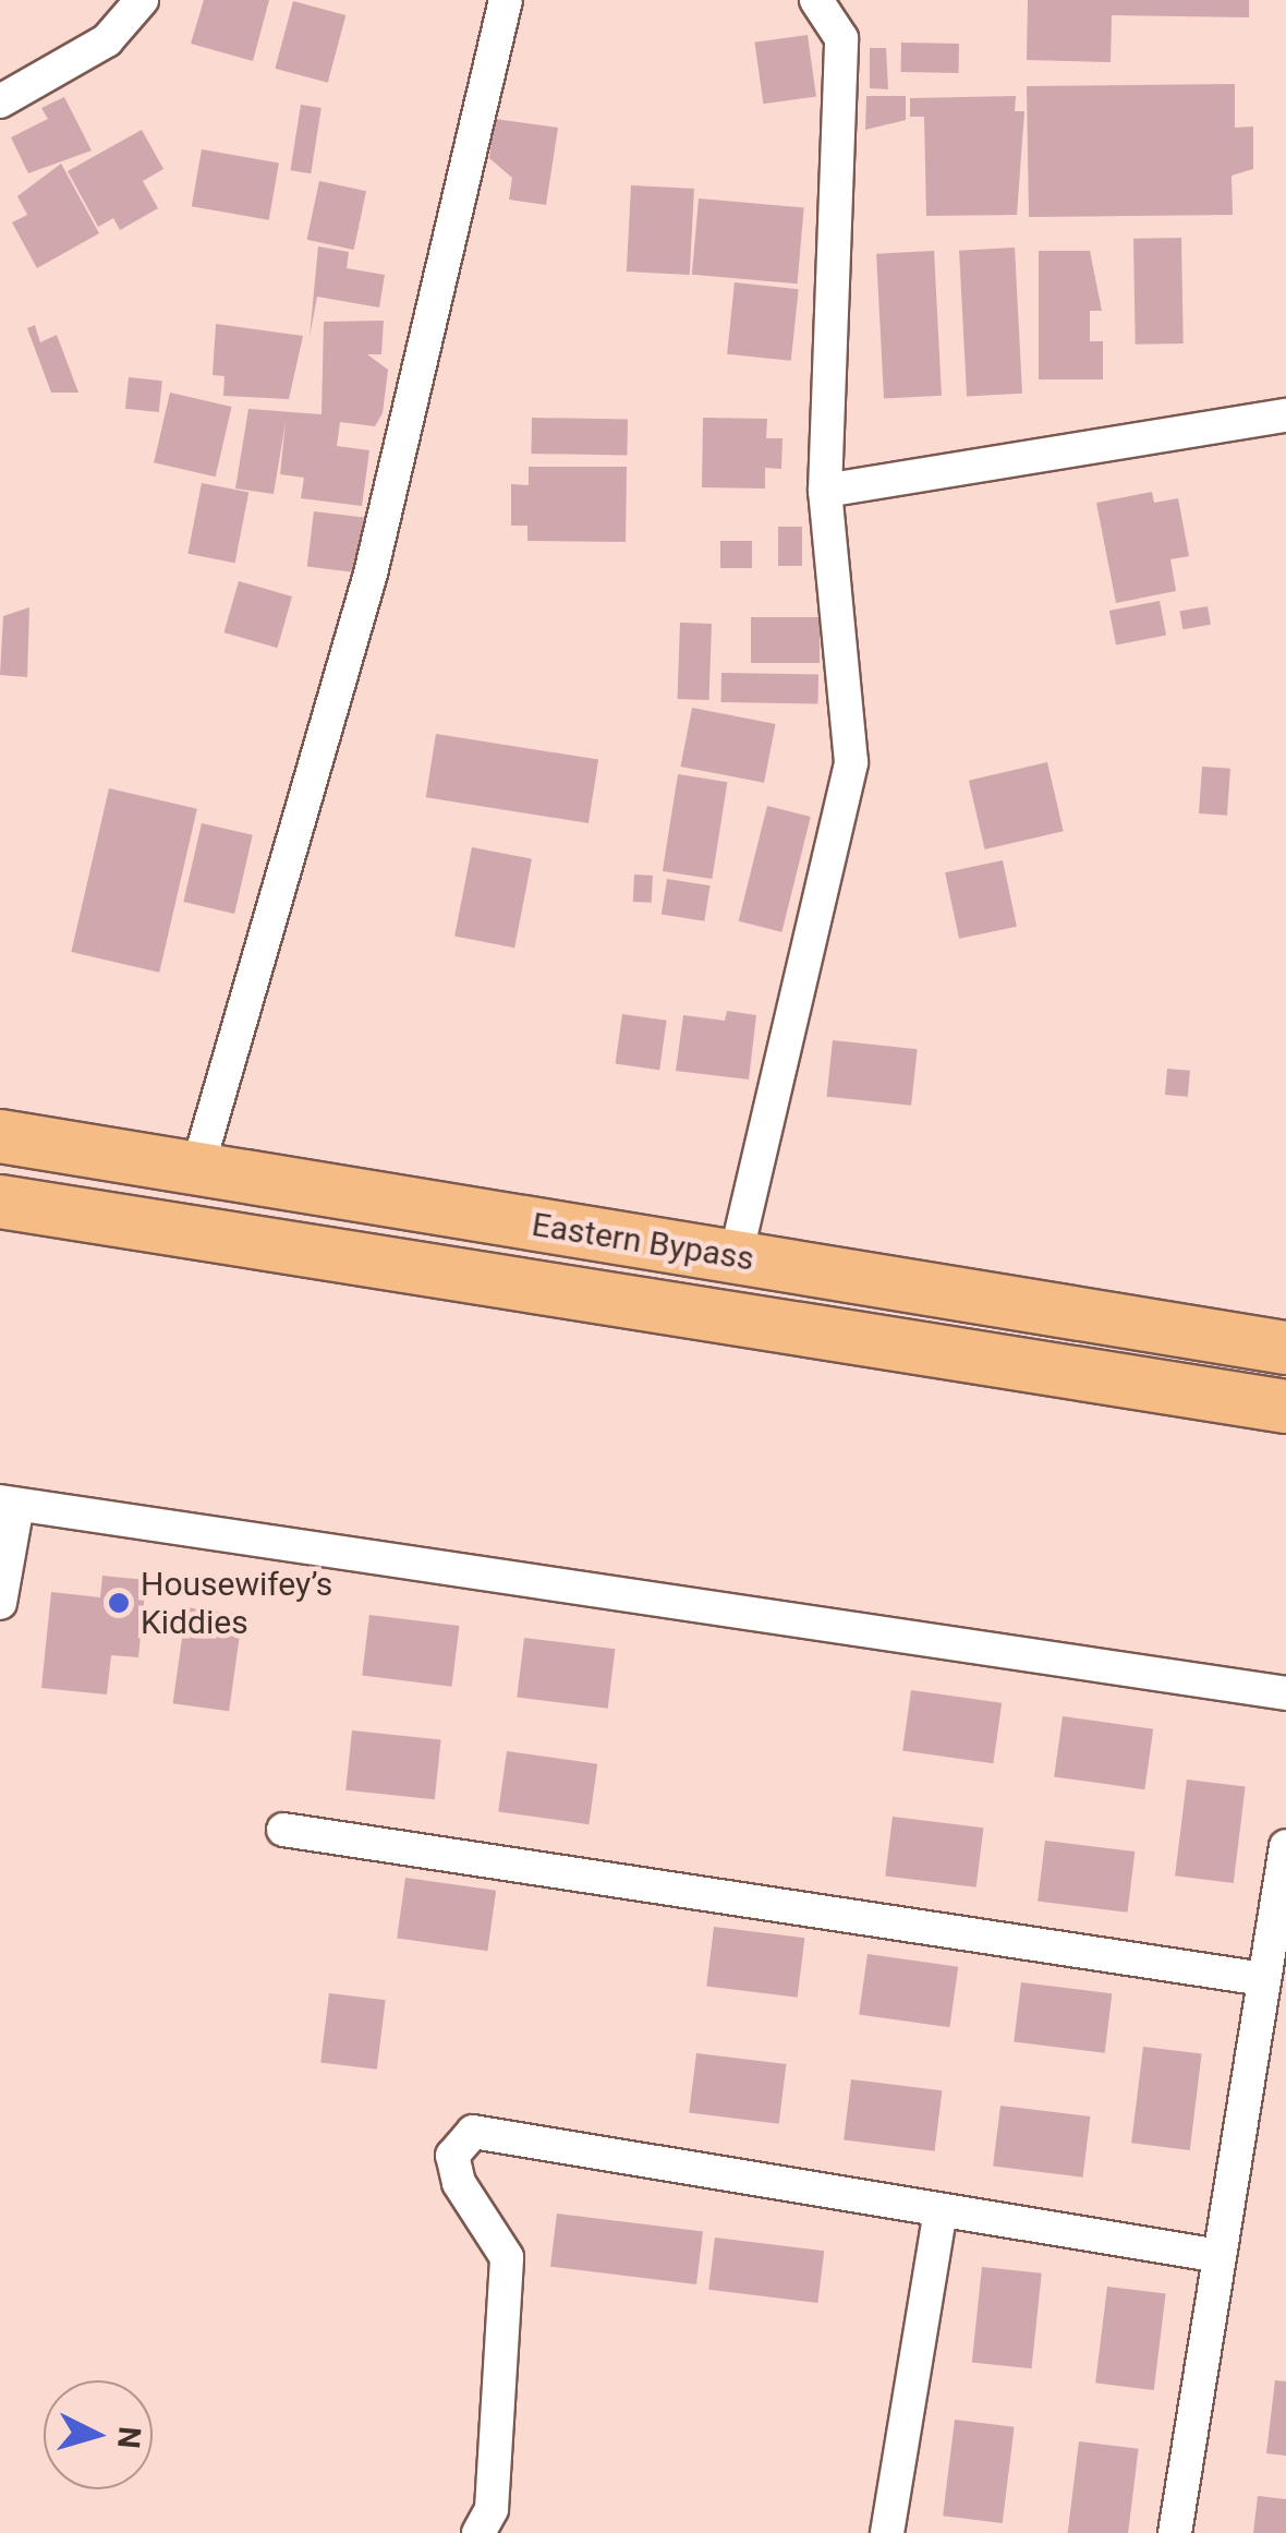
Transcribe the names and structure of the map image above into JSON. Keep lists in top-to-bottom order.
{
  "streets": {
    "main road": ["Eastern Bypass"]
  },
  "places": ["Housewifey’s Kiddies"],
  "north": "right"
}
